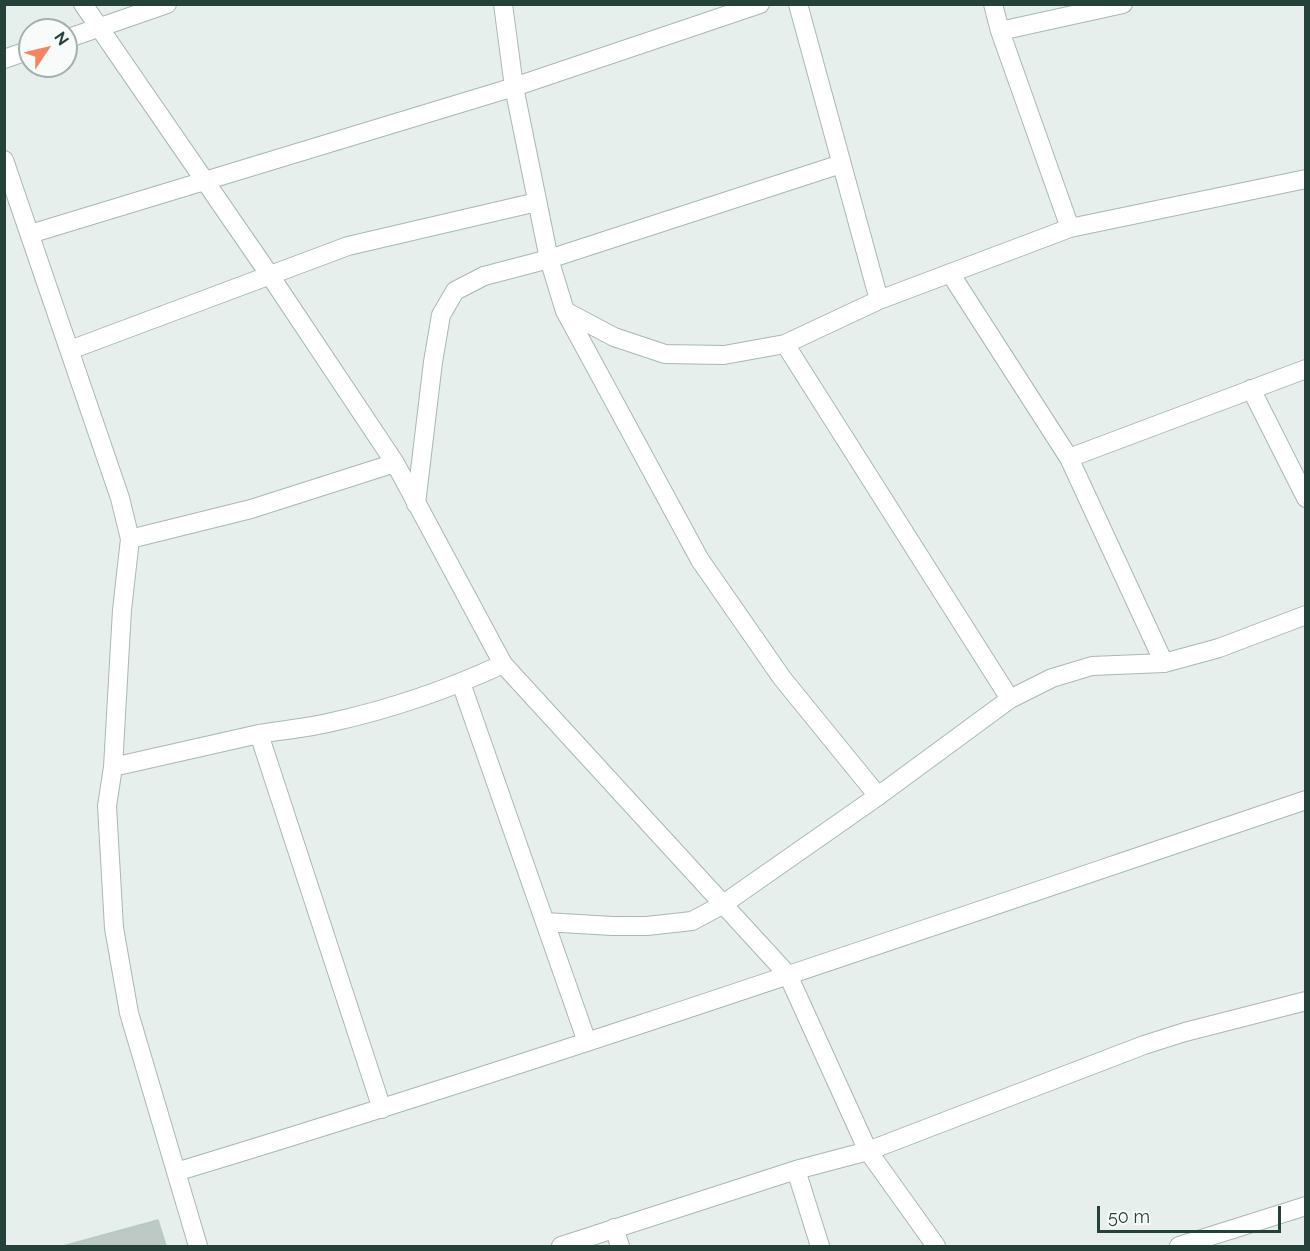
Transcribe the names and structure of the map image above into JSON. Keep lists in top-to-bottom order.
{
  "scale_bar": "50 m",
  "north": "top right"
}
